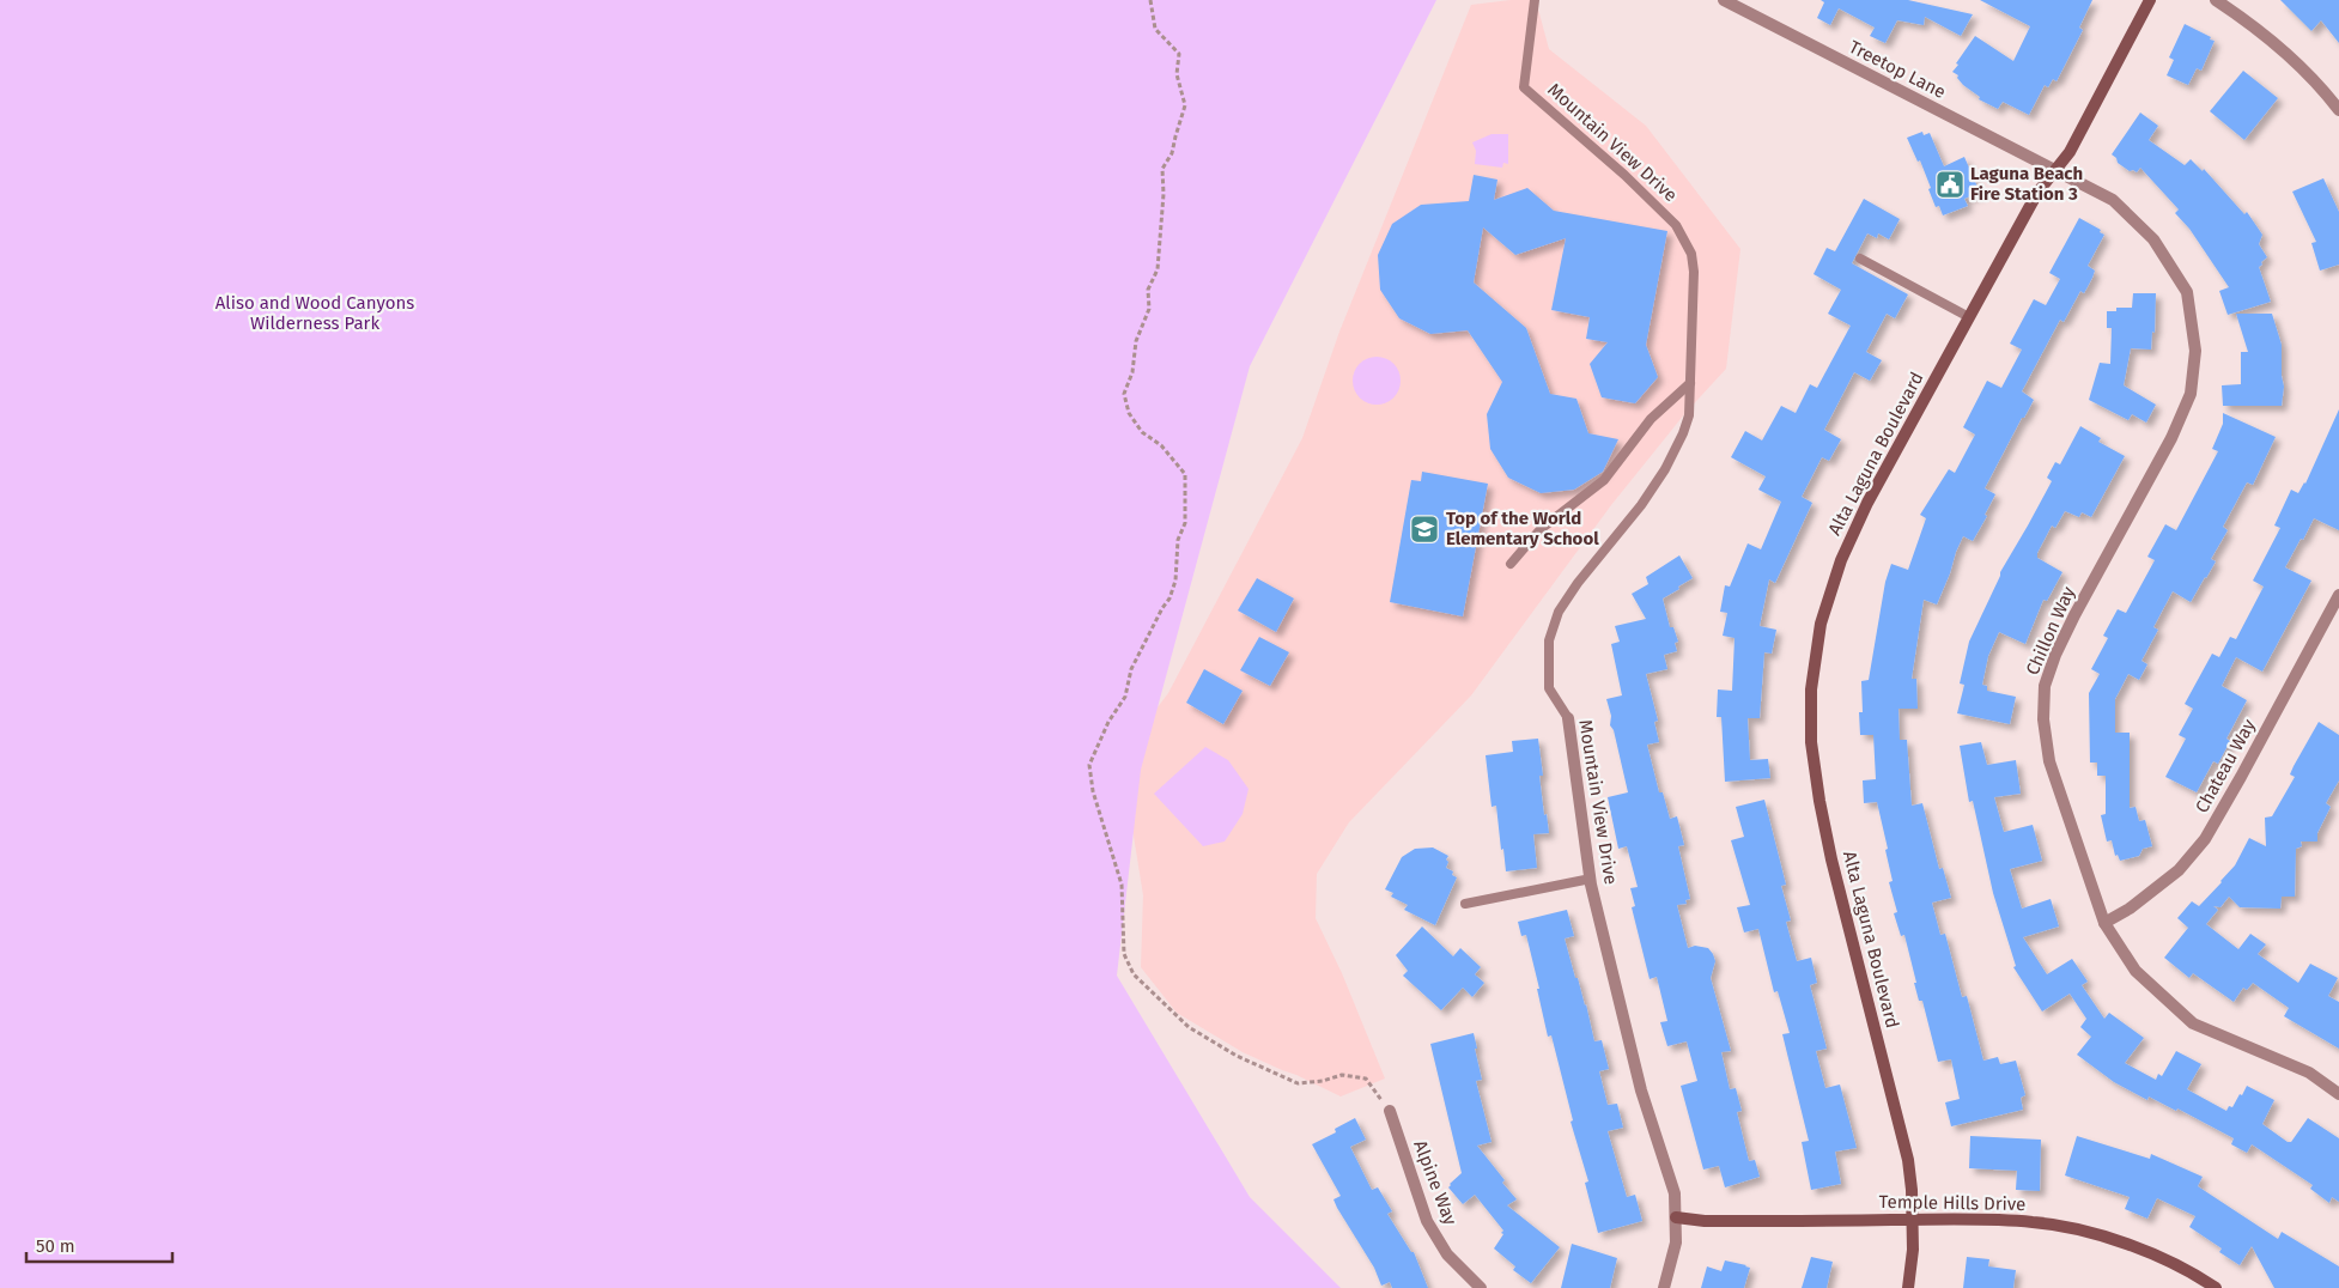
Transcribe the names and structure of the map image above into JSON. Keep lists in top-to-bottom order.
{
  "streets": {
    "main road": ["Alta Laguna Boulevard", "Temple Hills Drive"],
    "street": [
      "Treetop Lane",
      "Mountain View Drive",
      "Chillon Way",
      "Chateau Way",
      "Alpine Way"
    ]
  },
  "crossings": [
    ["Treetop Lane", "Alta Laguna Boulevard"],
    ["Treetop Lane", "Chillon Way"],
    ["Mountain View Drive", "Temple Hills Drive"],
    ["Alta Laguna Boulevard", "Chillon Way"],
    ["Alta Laguna Boulevard", "Temple Hills Drive"],
    ["Chillon Way", "Chateau Way"]
  ],
  "parks": ["Aliso and Wood Canyons Wilderness Park"],
  "places": {
    "public building": ["Laguna Beach Fire Station 3"],
    "school or university": ["Top of the World Elementary School"]
  },
  "scale_bar": "50 m"
}
